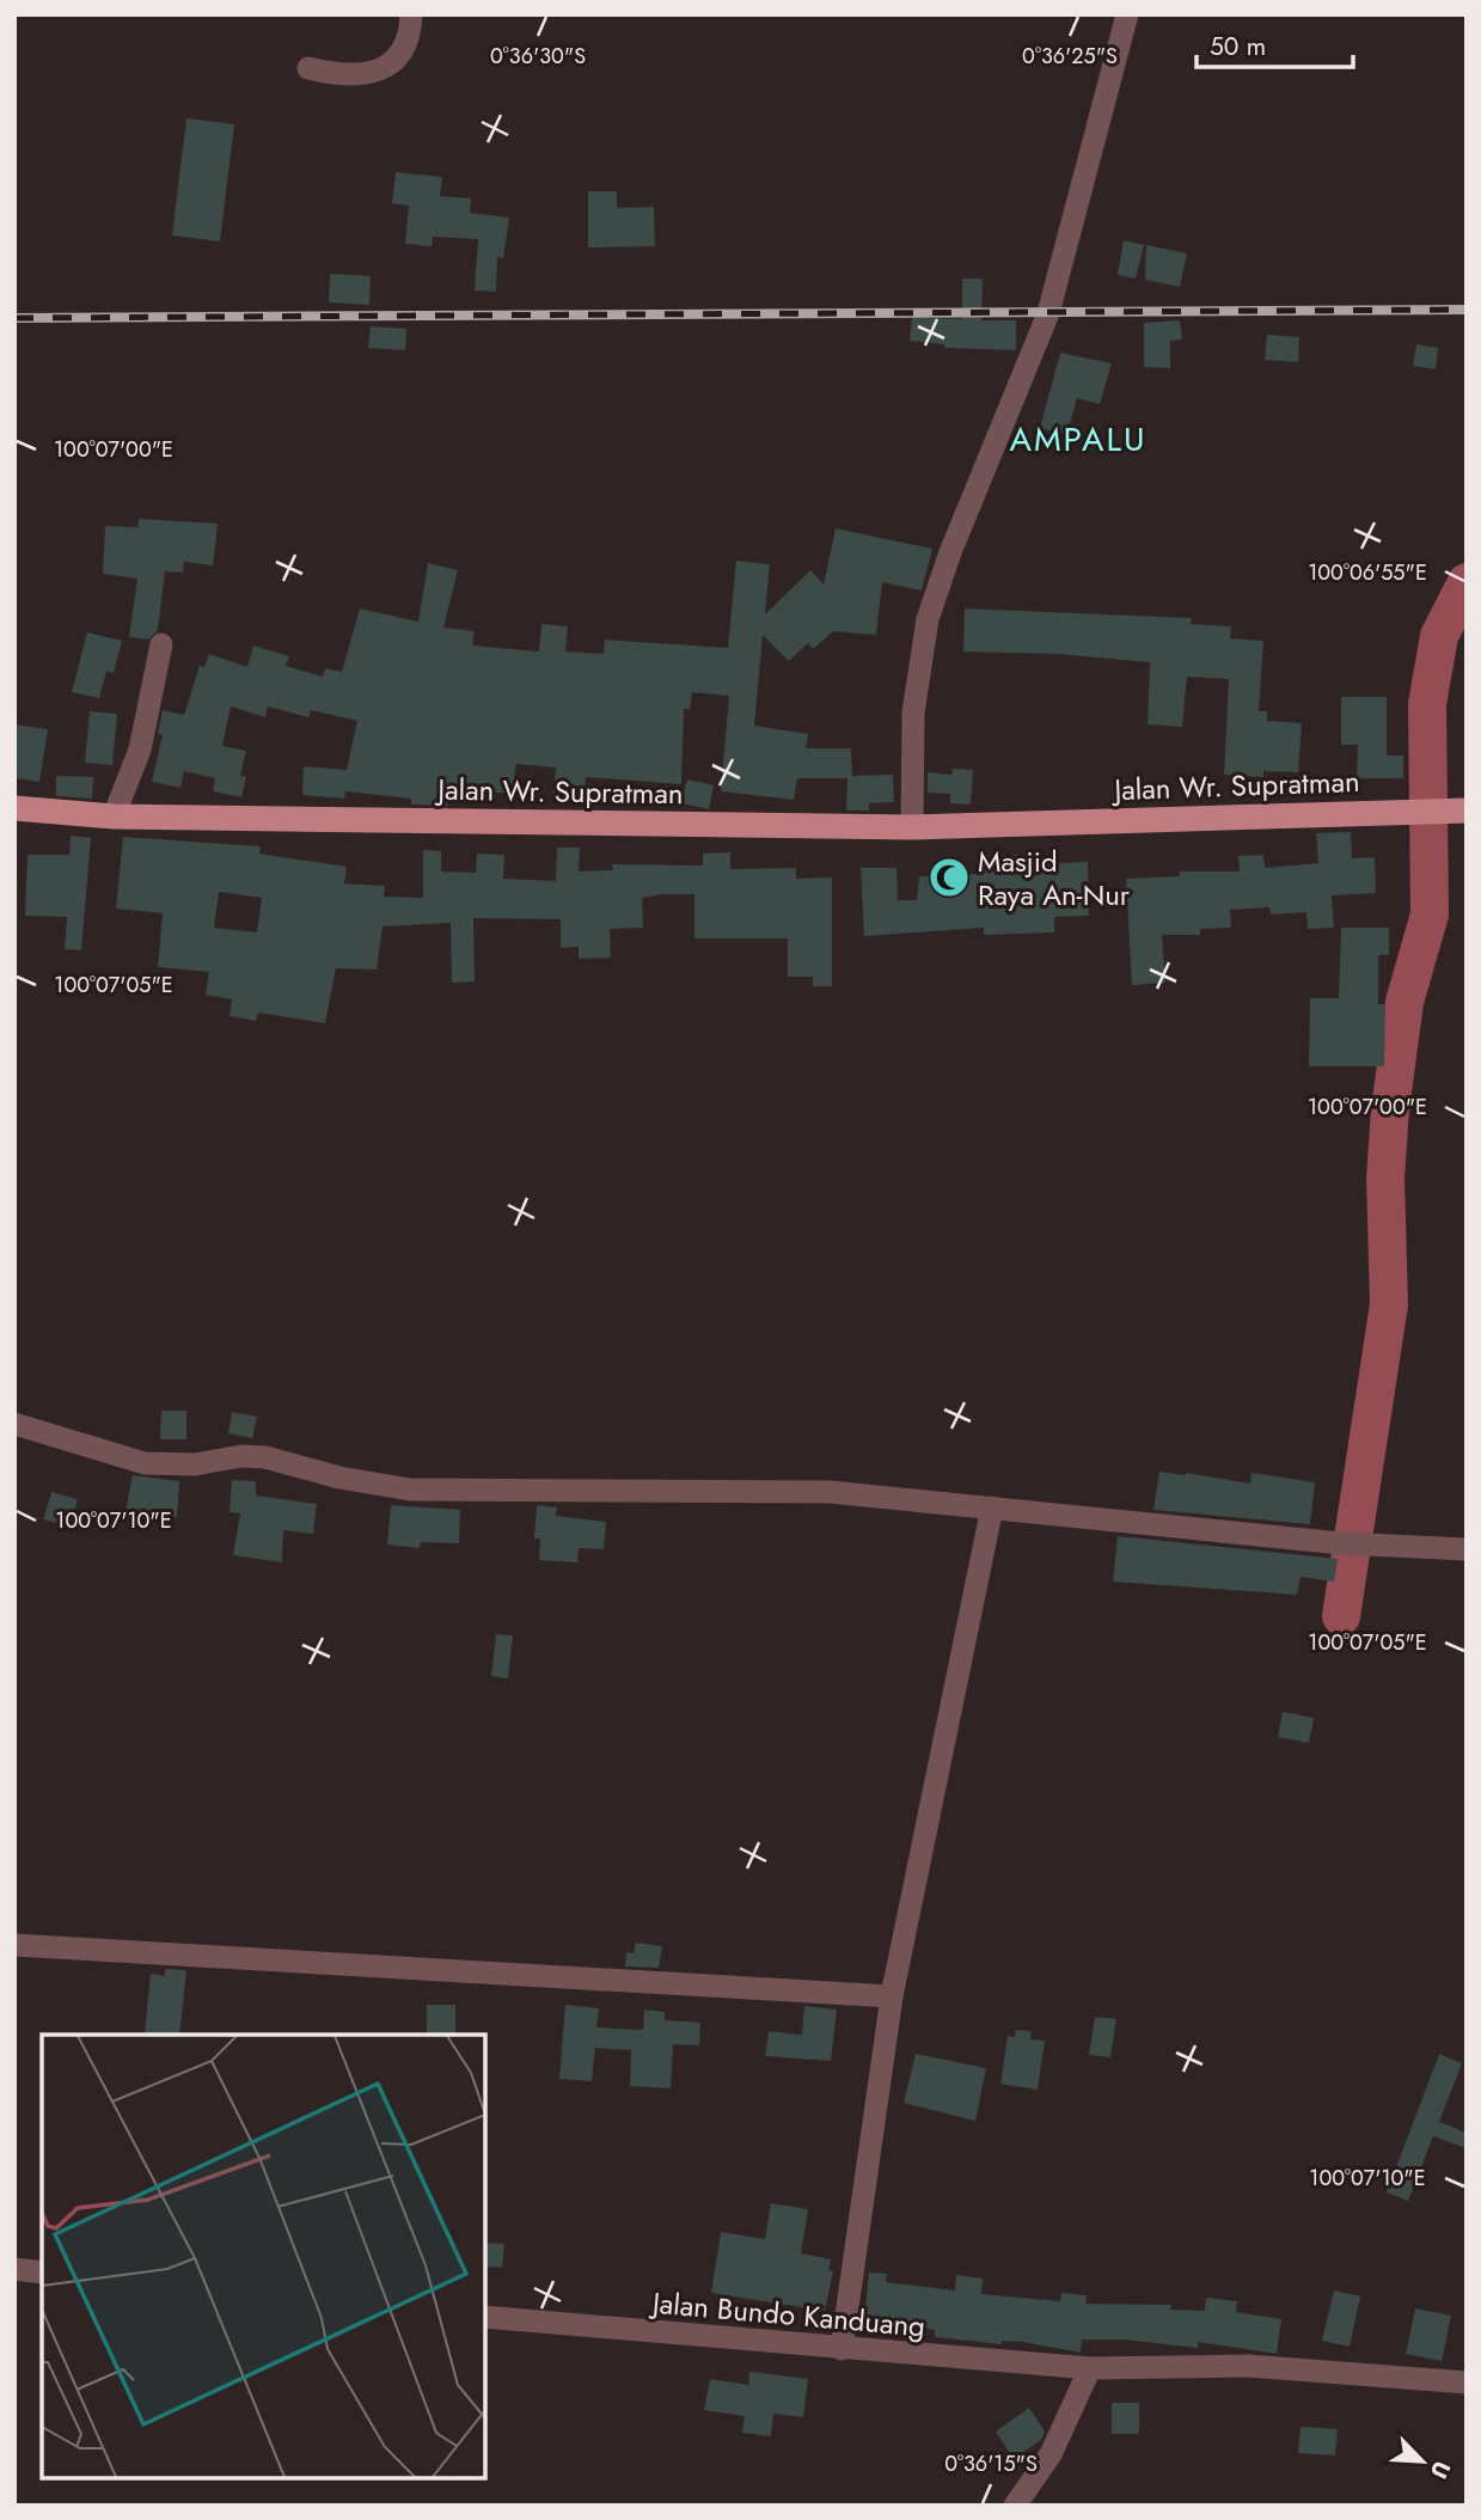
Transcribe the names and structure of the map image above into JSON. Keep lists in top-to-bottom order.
{
  "streets": {
    "main road": ["Jalan Wr. Supratman"],
    "street": ["Jalan Bundo Kanduang"]
  },
  "districts": ["AMPALU"],
  "places": {
    "mosque": ["Masjid Raya An-Nur"]
  },
  "scale_bar": "50 m",
  "north": "bottom right",
  "coordinates": [
    "0°36'30\"S",
    "0°36'25\"S",
    "100°07'00\"E",
    "100°06'55\"E",
    "100°07'05\"E",
    "100°07'10\"E",
    "0°36'15\"S"
  ]
}
